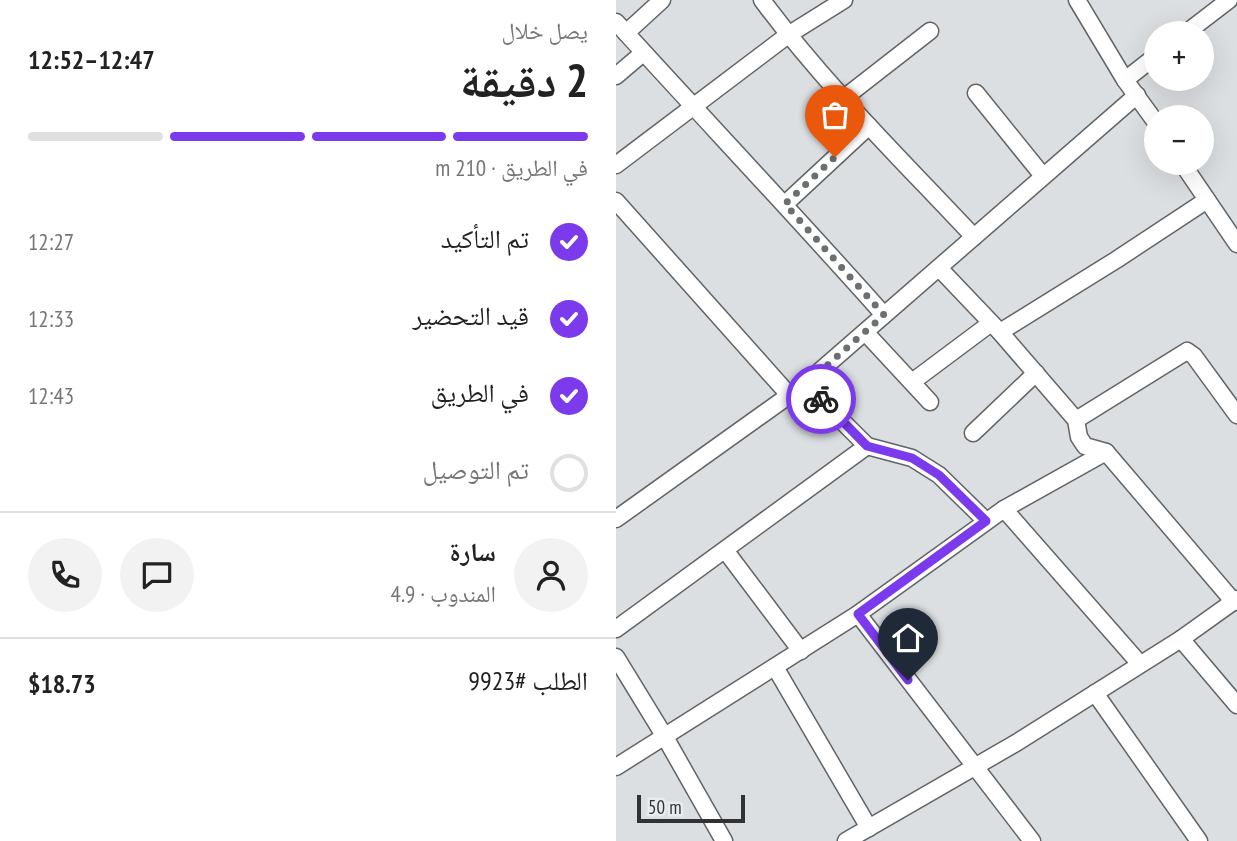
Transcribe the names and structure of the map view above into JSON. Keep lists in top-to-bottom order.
{
  "scale_bar": "50 m",
  "page": {
    "heading": ["2 دقيقة", "يصل خلال", "12:47–12:52"],
    "panel": [
      "سارة",
      "المندوب · 4.9",
      "الطلب #9923",
      "$18.73"
    ],
    "map_buttons": ["+", "−"],
    "bar": "في الطريق · 210 m",
    "list": [
      ["تم التأكيد", "12:27"],
      ["قيد التحضير", "12:33"],
      ["في الطريق", "12:43"],
      "تم التوصيل"
    ],
    "scale": "50 m"
  }
}
